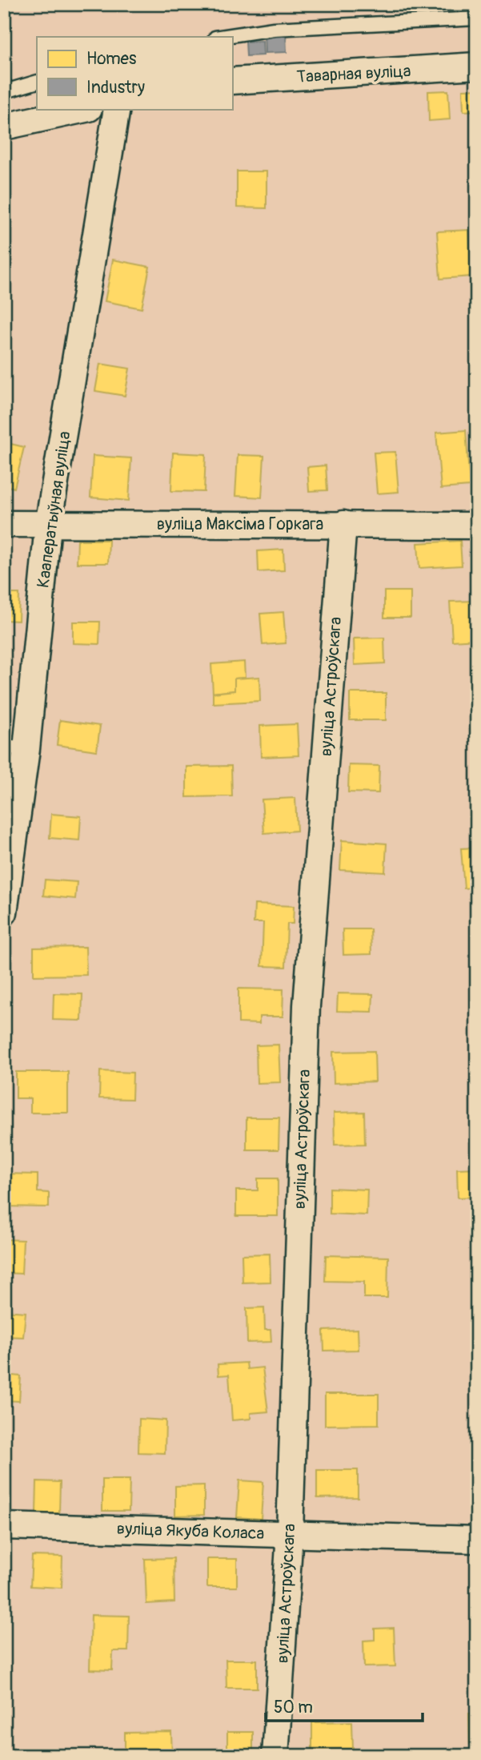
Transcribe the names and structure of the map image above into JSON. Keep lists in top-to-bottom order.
{
  "streets": {
    "street": [
      "Таварная вуліца",
      "Кааператыўная вуліца",
      "вуліца Максіма Горкага",
      "вуліца Астроўскага",
      "вуліца Якуба Коласа"
    ]
  },
  "crossings": [
    ["Кааператыўная вуліца", "вуліца Максіма Горкага"],
    ["вуліца Максіма Горкага", "вуліца Астроўскага"],
    ["вуліца Астроўскага", "вуліца Якуба Коласа"]
  ],
  "legend": ["Homes", "Industry"],
  "scale_bar": "50 m"
}
